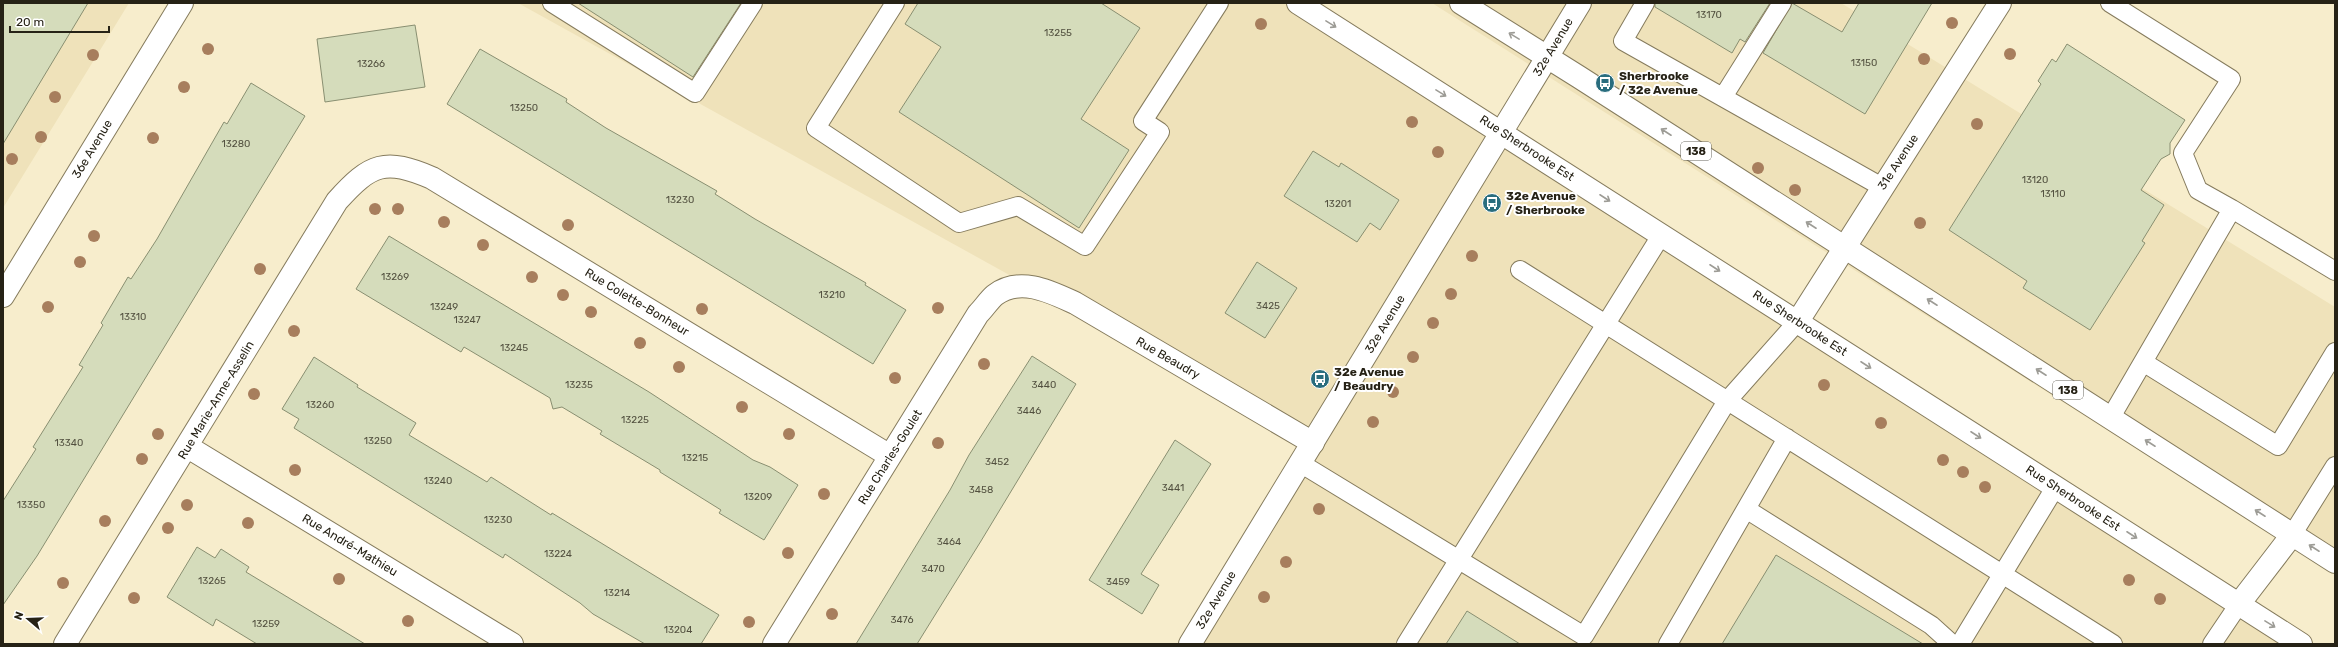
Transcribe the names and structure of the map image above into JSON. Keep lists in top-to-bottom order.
{
  "streets": {
    "street": [
      "32e Avenue",
      "Rue Sherbrooke Est",
      "36e Avenue",
      "138",
      "31e Avenue",
      "Rue Colette-Bonheur",
      "Rue Beaudry",
      "Rue Marie-Anne-Asselin",
      "Rue Charles-Goulet",
      "Rue André-Mathieu"
    ]
  },
  "crossings": [
    ["32e Avenue", "Rue Sherbrooke Est"],
    ["32e Avenue", "138"],
    ["32e Avenue", "Rue Beaudry"],
    ["Rue Sherbrooke Est", "31e Avenue"],
    ["138", "31e Avenue"],
    ["Rue Colette-Bonheur", "Rue Marie-Anne-Asselin"],
    ["Rue Colette-Bonheur", "Rue Charles-Goulet"],
    ["Rue Beaudry", "Rue Charles-Goulet"],
    ["Rue Marie-Anne-Asselin", "Rue André-Mathieu"]
  ],
  "places": {
    "bus stop": ["Sherbrooke / 32e Avenue", "32e Avenue / Sherbrooke", "32e Avenue / Beaudry"]
  },
  "house_numbers": [
    "13170",
    "13255",
    "13150",
    "13266",
    "13250",
    "13280",
    "13120",
    "13110",
    "13230",
    "13201",
    "13269",
    "13210",
    "3425",
    "13249",
    "13310",
    "13247",
    "13245",
    "13235",
    "3440",
    "13260",
    "3446",
    "13225",
    "13250",
    "13340",
    "13215",
    "3452",
    "13240",
    "3441",
    "3458",
    "13209",
    "13350",
    "13230",
    "3464",
    "13224",
    "3470",
    "13265",
    "3459",
    "13214",
    "3476",
    "13259",
    "13204"
  ],
  "scale_bar": "20 m",
  "north": "left"
}
